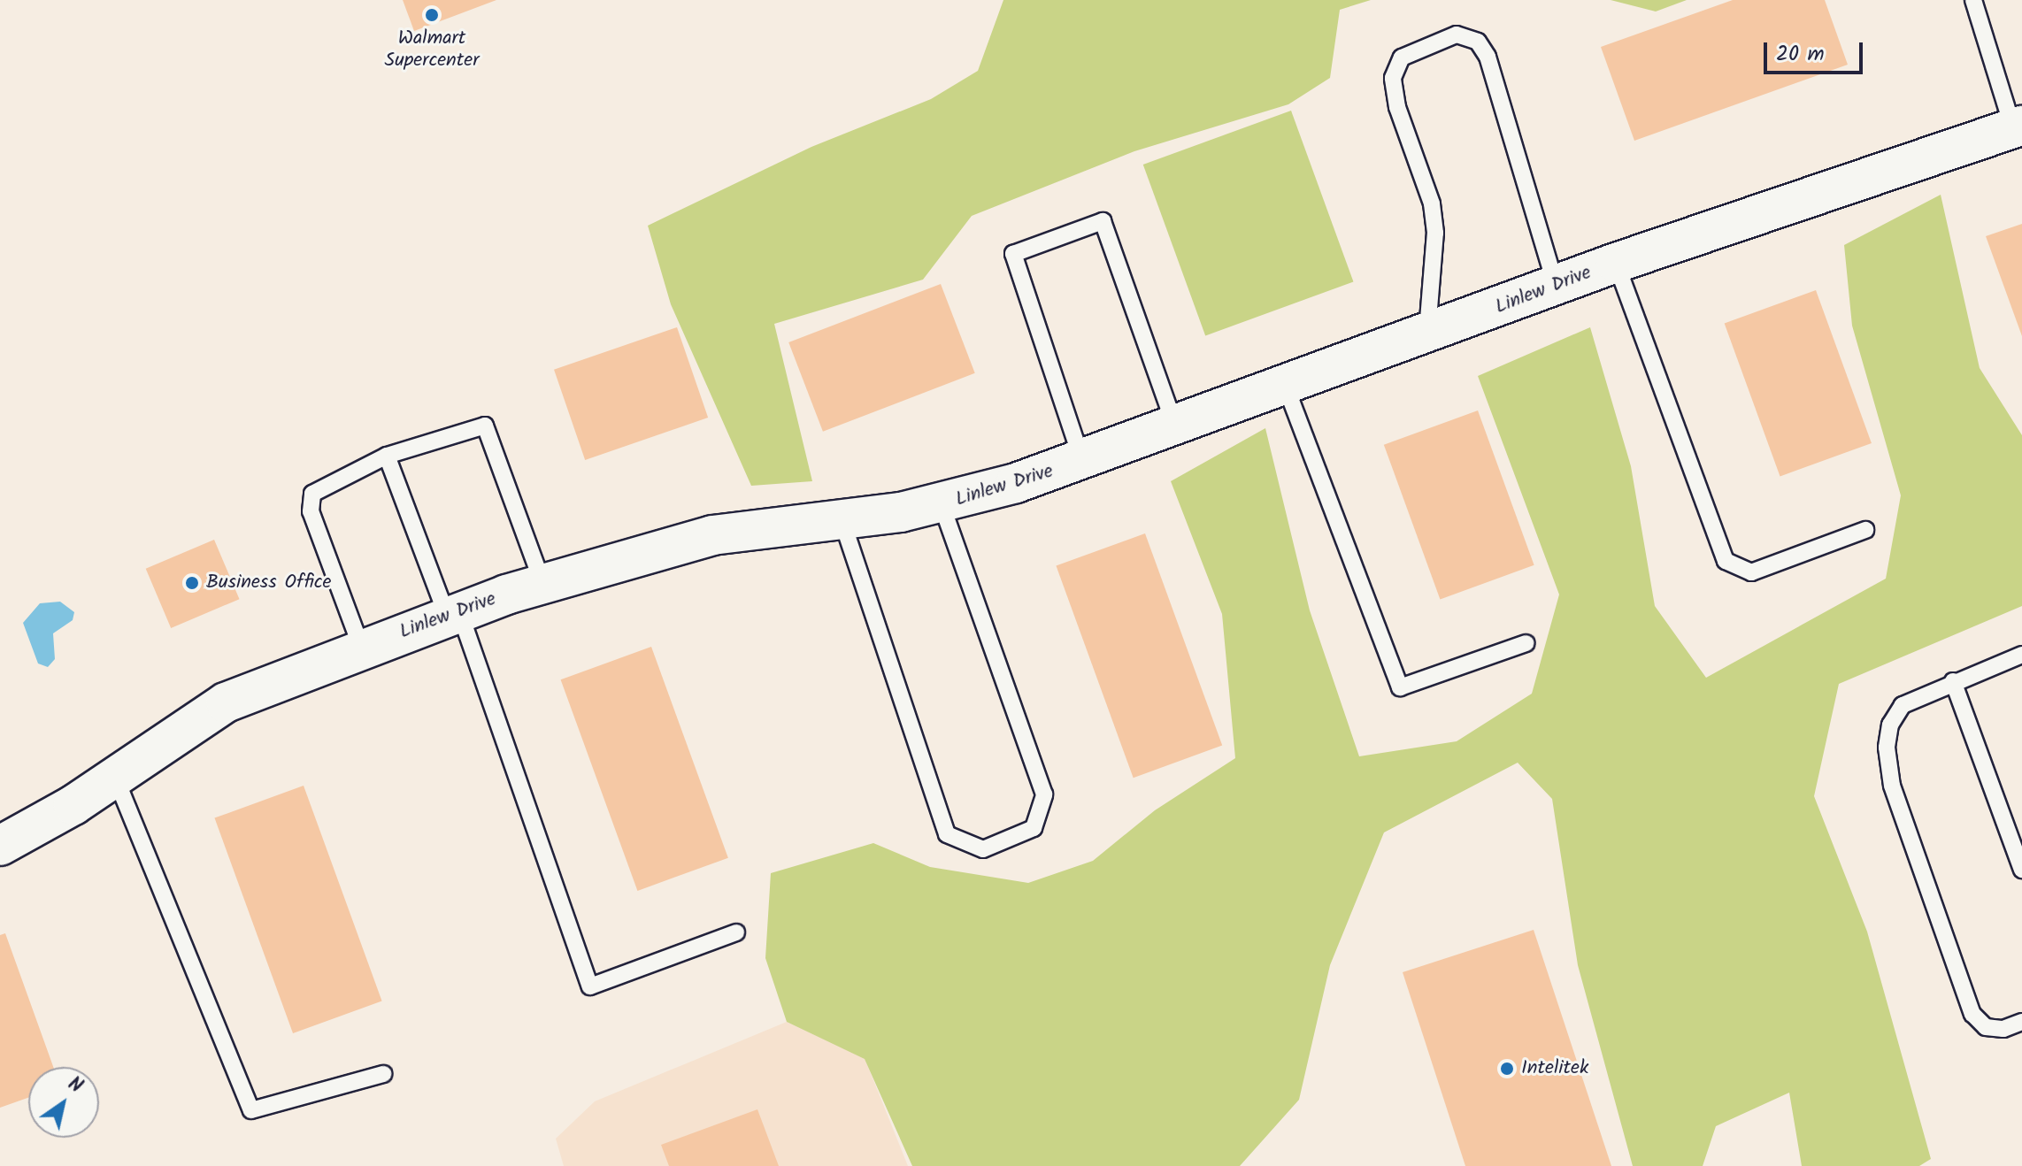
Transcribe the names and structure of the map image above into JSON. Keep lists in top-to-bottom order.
{
  "streets": {
    "street": ["Linlew Drive"]
  },
  "places": ["Walmart Supercenter", "Business Office", "Intelitek"],
  "scale_bar": "20 m",
  "north": "top right"
}
